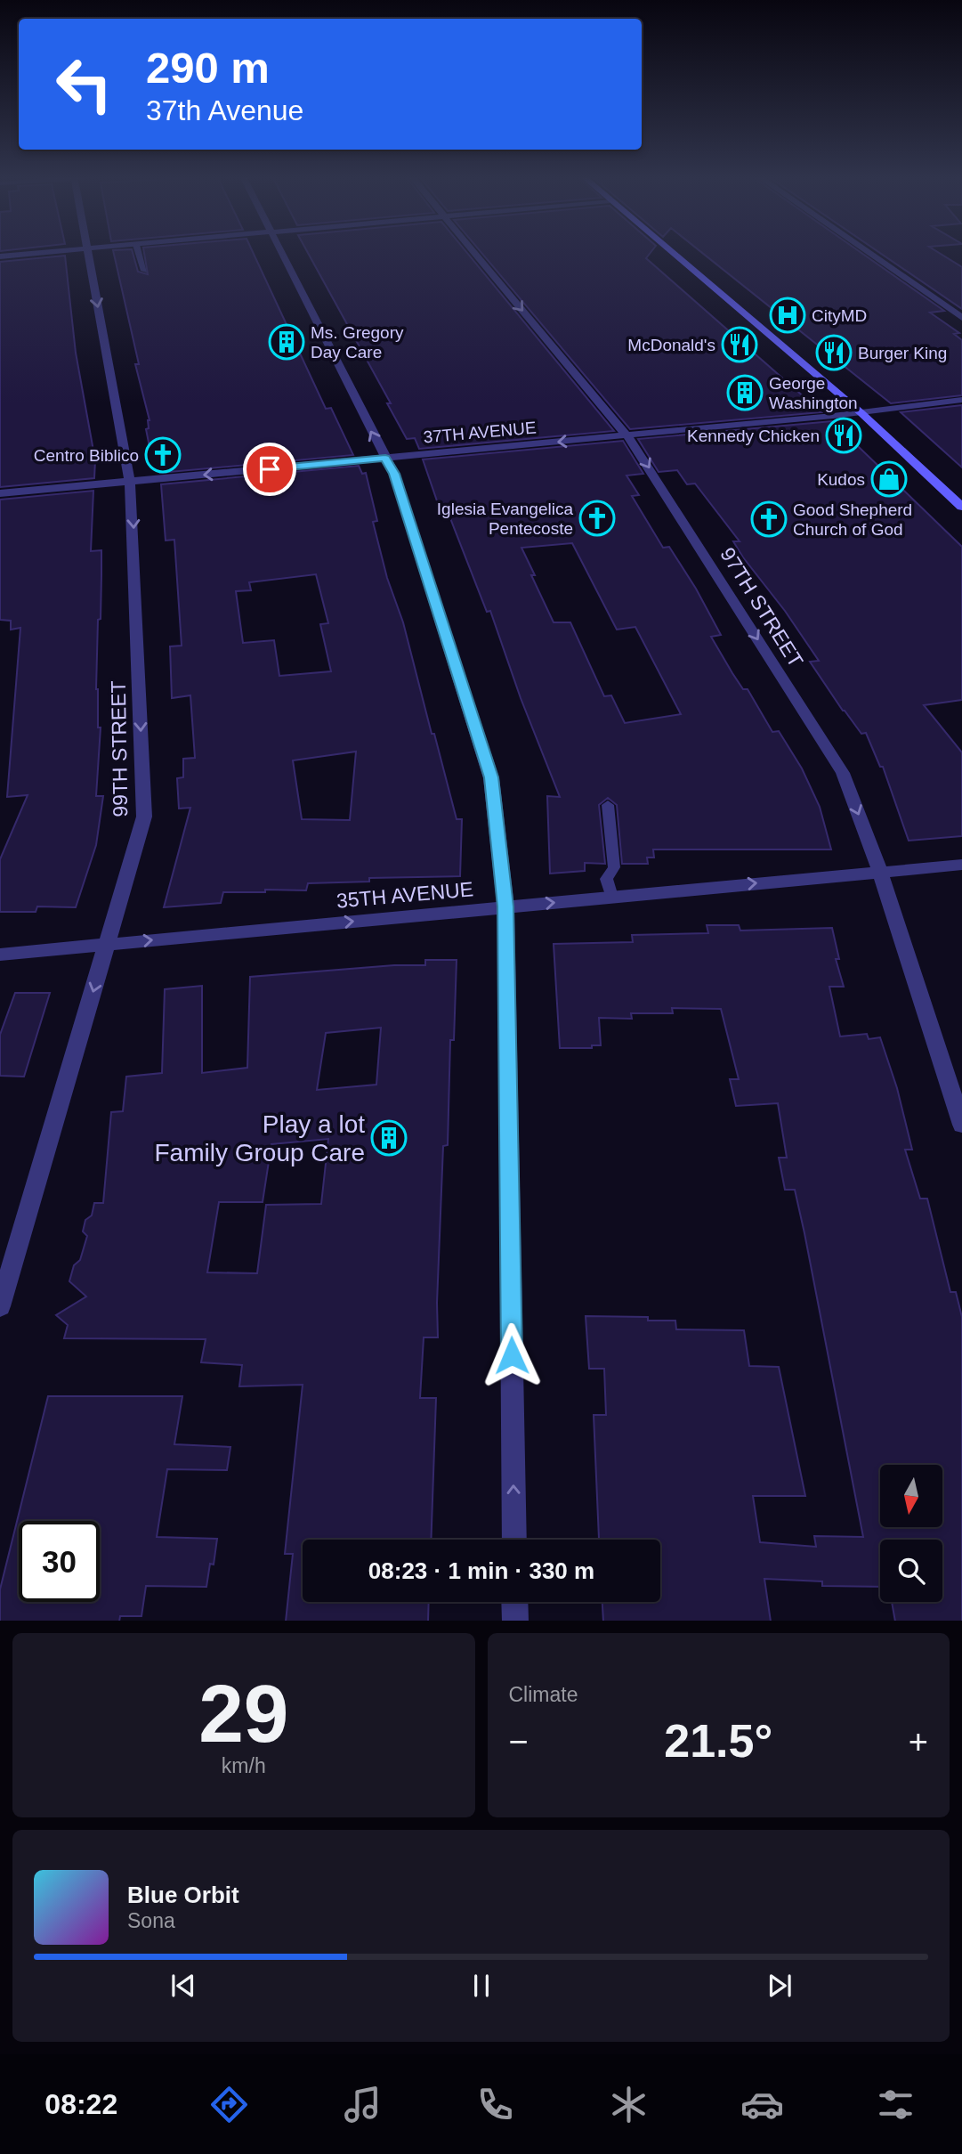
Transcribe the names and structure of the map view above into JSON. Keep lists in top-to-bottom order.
{
  "streets": {
    "street": [
      "37TH AVENUE",
      "97TH STREET",
      "99TH STREET",
      "35TH AVENUE"
    ]
  },
  "crossings": [
    ["37TH AVENUE", "97TH STREET"],
    ["37TH AVENUE", "99TH STREET"],
    ["97TH STREET", "35TH AVENUE"],
    ["99TH STREET", "35TH AVENUE"]
  ],
  "one_way": [
    "37TH AVENUE",
    "97TH STREET",
    "99TH STREET",
    "35TH AVENUE"
  ],
  "places": {
    "hospital": ["CityMD"],
    "building": ["Ms. Gregory Day Care", "George Washington", "Play a lot Family Group Care"],
    "restaurant": ["McDonald's", "Burger King", "Kennedy Chicken"],
    "church": ["Centro Biblico", "Iglesia Evangelica Pentecoste", "Good Shepherd Church of God"],
    "shop": ["Kudos"]
  },
  "north": "bottom",
  "page": {
    "turn": ["290 m", "37th Avenue"],
    "limit": "30",
    "trip": "08:23 · 1 min · 330 m",
    "tile": [
      ["29", "km/h"],
      "Climate"
    ],
    "heat": ["−", "21.5°", "+"],
    "song": ["Blue Orbit", "Sona"],
    "tabs": "08:22"
  }
}
